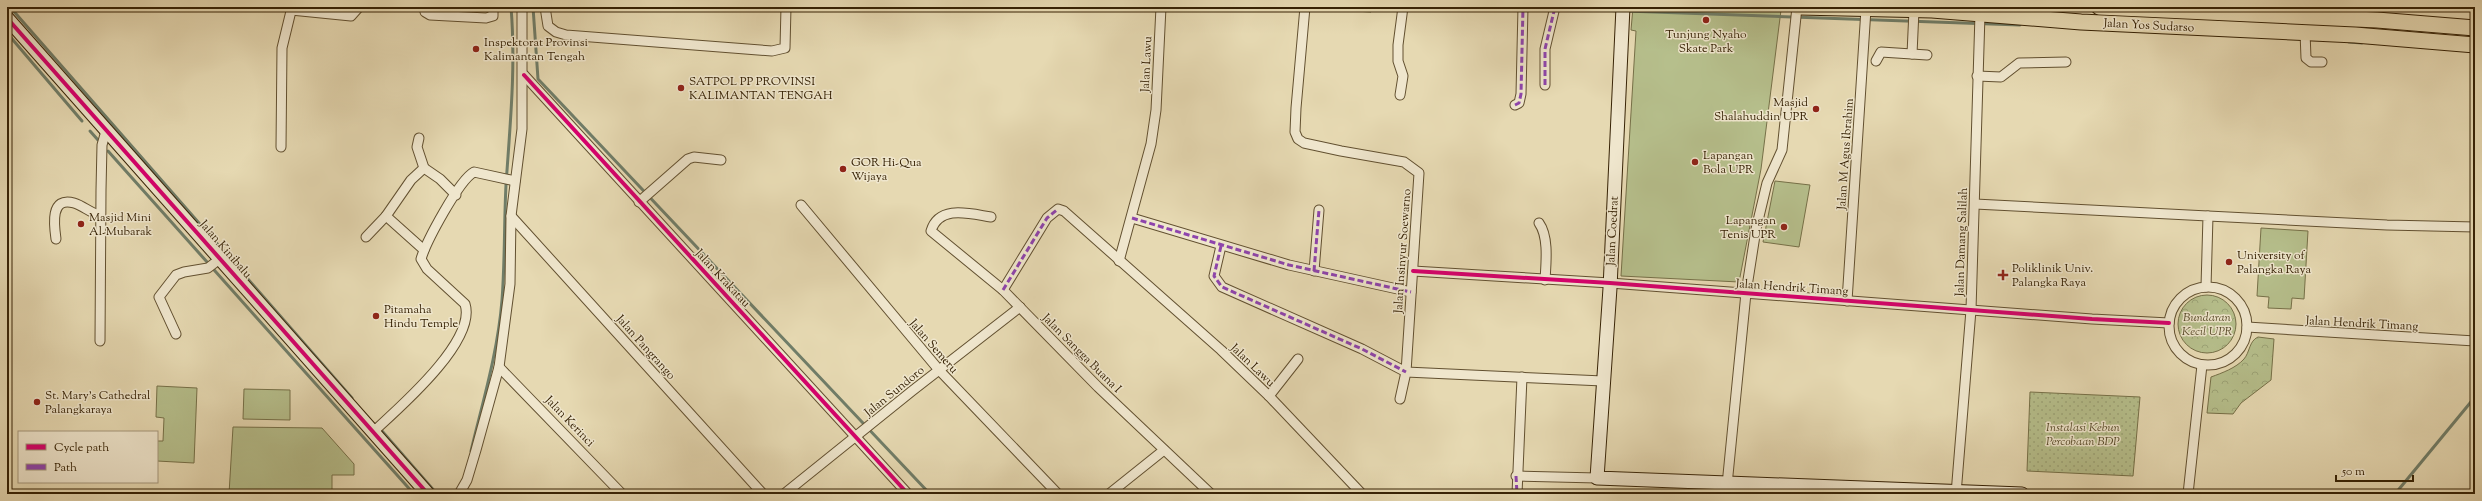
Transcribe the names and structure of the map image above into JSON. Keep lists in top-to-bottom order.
{
  "streets": {
    "main road": ["Jalan Yos Sudarso"],
    "street": [
      "Jalan Lawu",
      "Jalan M Agus Ibrahim",
      "Jalan Coedrat",
      "Jalan Damang Salilah",
      "Jalan Kinibalu",
      "Jalan Insinyur Soewarno",
      "Jalan Krakatau",
      "Jalan Hendrik Timang",
      "Jalan Semeru",
      "Jalan Pangrango",
      "Jalan Sangga Buana I",
      "Jalan Sundoro",
      "Jalan Kerinci"
    ]
  },
  "crossings": [
    ["Jalan Yos Sudarso", "Jalan M Agus Ibrahim"],
    ["Jalan Yos Sudarso", "Jalan Damang Salilah"],
    ["Jalan Lawu", "Jalan Sangga Buana I"],
    ["Jalan M Agus Ibrahim", "Jalan Hendrik Timang"],
    ["Jalan Coedrat", "Jalan Hendrik Timang"],
    ["Jalan Damang Salilah", "Jalan Hendrik Timang"],
    ["Jalan Insinyur Soewarno", "Jalan Hendrik Timang"],
    ["Jalan Krakatau", "Jalan Sundoro"],
    ["Jalan Semeru", "Jalan Sundoro"],
    ["Jalan Sangga Buana I", "Jalan Sundoro"]
  ],
  "parks": ["Bundaran Kecil UPR", "Instalasi Kebun Percobaan BDP"],
  "places": {
    "other": [
      "Tunjung Nyaho Skate Park",
      "Inspektorat Provinsi Kalimantan Tengah",
      "SATPOL PP PROVINSI KALIMANTAN TENGAH",
      "Masjid Shalahuddin UPR",
      "Lapangan Bola UPR",
      "GOR Hi-Qua Wijaya",
      "Masjid Mini Al-Mubarak",
      "Lapangan Tenis UPR",
      "University of Palangka Raya",
      "Pitamaha Hindu Temple",
      "St. Mary's Cathedral Palangkaraya"
    ],
    "health": ["Poliklinik Univ. Palangka Raya"]
  },
  "legend": ["Cycle path", "Path"],
  "scale_bar": "50 m"
}
